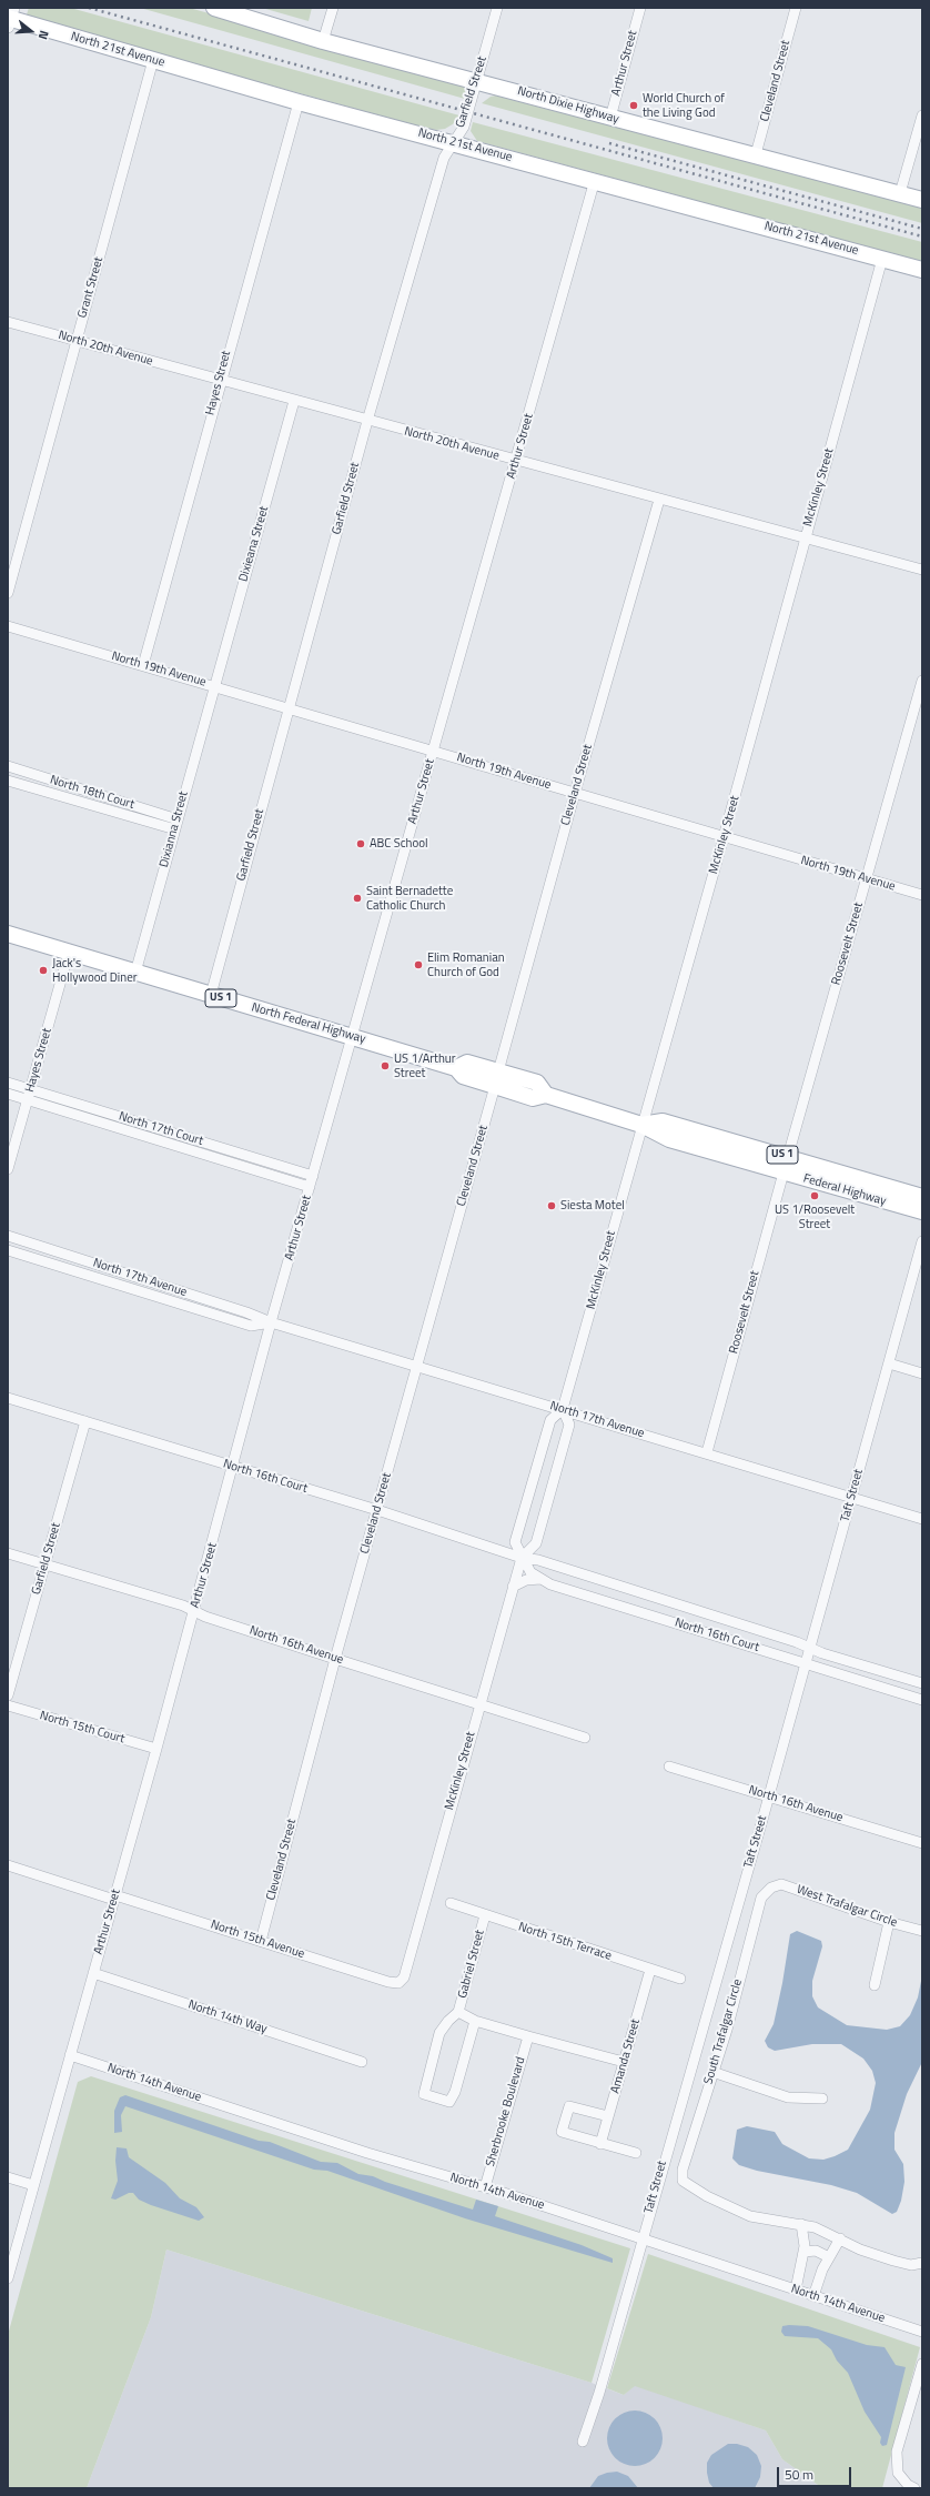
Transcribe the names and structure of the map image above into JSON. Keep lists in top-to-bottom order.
{
  "streets": {
    "main road": [
      "North 21st Avenue",
      "North Dixie Highway",
      "US 1",
      "North Federal Highway",
      "Federal Highway"
    ],
    "street": [
      "Arthur Street",
      "Cleveland Street",
      "Garfield Street",
      "Grant Street",
      "North 20th Avenue",
      "Hayes Street",
      "McKinley Street",
      "Dixieana Street",
      "North 19th Avenue",
      "North 18th Court",
      "Dixianna Street",
      "Roosevelt Street",
      "North 17th Court",
      "North 17th Avenue",
      "North 16th Court",
      "Taft Street",
      "North 16th Avenue",
      "North 15th Court",
      "West Trafalgar Circle",
      "North 15th Avenue",
      "North 15th Terrace",
      "Gabriel Street",
      "North 14th Way",
      "South Trafalgar Circle",
      "Amanda Street",
      "North 14th Avenue",
      "Sherbrooke Boulevard"
    ]
  },
  "crossings": [
    ["North 21st Avenue", "Arthur Street"],
    ["North 21st Avenue", "Garfield Street"],
    ["North 21st Avenue", "Grant Street"],
    ["North 21st Avenue", "Hayes Street"],
    ["North 21st Avenue", "McKinley Street"],
    ["Arthur Street", "North Dixie Highway"],
    ["Arthur Street", "North 20th Avenue"],
    ["Arthur Street", "North 19th Avenue"],
    ["Arthur Street", "North Federal Highway"],
    ["Arthur Street", "North 17th Court"],
    ["Arthur Street", "North 17th Avenue"],
    ["Arthur Street", "North 16th Court"],
    ["Arthur Street", "North 16th Avenue"],
    ["Arthur Street", "North 15th Court"],
    ["Arthur Street", "North 15th Avenue"],
    ["Arthur Street", "North 14th Way"],
    ["Arthur Street", "North 14th Avenue"],
    ["Cleveland Street", "North Dixie Highway"],
    ["Cleveland Street", "North 20th Avenue"],
    ["Cleveland Street", "North 19th Avenue"],
    ["Cleveland Street", "Federal Highway"],
    ["Cleveland Street", "North 17th Avenue"],
    ["Cleveland Street", "North 16th Court"],
    ["Cleveland Street", "North 16th Avenue"],
    ["Cleveland Street", "North 15th Avenue"],
    ["Garfield Street", "North Dixie Highway"],
    ["Garfield Street", "North 20th Avenue"],
    ["Garfield Street", "North 19th Avenue"],
    ["Garfield Street", "North Federal Highway"],
    ["Garfield Street", "North 16th Court"],
    ["Garfield Street", "North 16th Avenue"],
    ["Grant Street", "North 20th Avenue"],
    ["North 20th Avenue", "Hayes Street"],
    ["North 20th Avenue", "McKinley Street"],
    ["North 20th Avenue", "Dixieana Street"],
    ["Hayes Street", "North 19th Avenue"],
    ["Hayes Street", "North Federal Highway"],
    ["Hayes Street", "North 17th Court"],
    ["McKinley Street", "North 19th Avenue"],
    ["McKinley Street", "Federal Highway"],
    ["McKinley Street", "North 17th Avenue"],
    ["McKinley Street", "North 16th Court"],
    ["McKinley Street", "North 16th Avenue"],
    ["McKinley Street", "North 15th Avenue"],
    ["Dixieana Street", "North 19th Avenue"],
    ["Dixieana Street", "Dixianna Street"],
    ["North 19th Avenue", "Dixianna Street"],
    ["North 19th Avenue", "Roosevelt Street"],
    ["North 18th Court", "Dixianna Street"],
    ["Dixianna Street", "North Federal Highway"],
    ["Roosevelt Street", "Federal Highway"],
    ["Roosevelt Street", "North 17th Avenue"],
    ["North Federal Highway", "Federal Highway"],
    ["North 17th Avenue", "Taft Street"],
    ["North 16th Court", "Taft Street"],
    ["Taft Street", "North 16th Avenue"],
    ["Taft Street", "North 14th Avenue"],
    ["West Trafalgar Circle", "South Trafalgar Circle"],
    ["North 15th Terrace", "Gabriel Street"],
    ["North 15th Terrace", "Amanda Street"],
    ["North 14th Avenue", "Sherbrooke Boulevard"]
  ],
  "places": [
    "World Church of the Living God",
    "ABC School",
    "Saint Bernadette Catholic Church",
    "Elim Romanian Church of God",
    "Jack's Hollywood Diner",
    "US 1/Arthur Street",
    "US 1/Roosevelt Street",
    "Siesta Motel"
  ],
  "scale_bar": "50 m",
  "north": "right"
}
